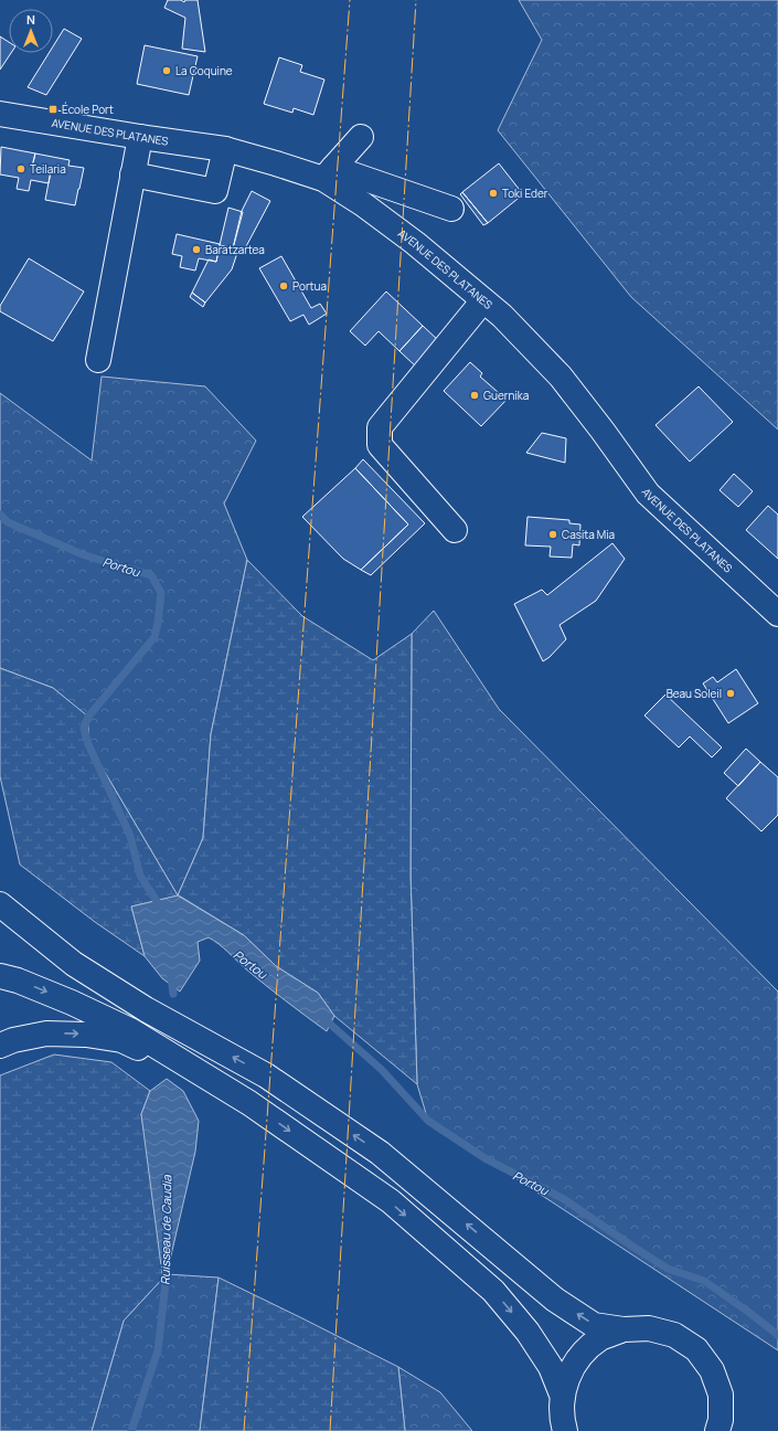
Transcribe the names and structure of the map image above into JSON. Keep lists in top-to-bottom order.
{
  "streets": {
    "main road": ["AVENUE DES PLATANES"]
  },
  "water": ["Portou", "Ruisseau de Caudia"],
  "places": {
    "other": [
      "La Coquine",
      "Teilaria",
      "Toki Eder",
      "Baratzartea",
      "Portua",
      "Guernika",
      "Casita Mia",
      "Beau Soleil"
    ],
    "transit": ["École Port"]
  },
  "north": "top"
}
